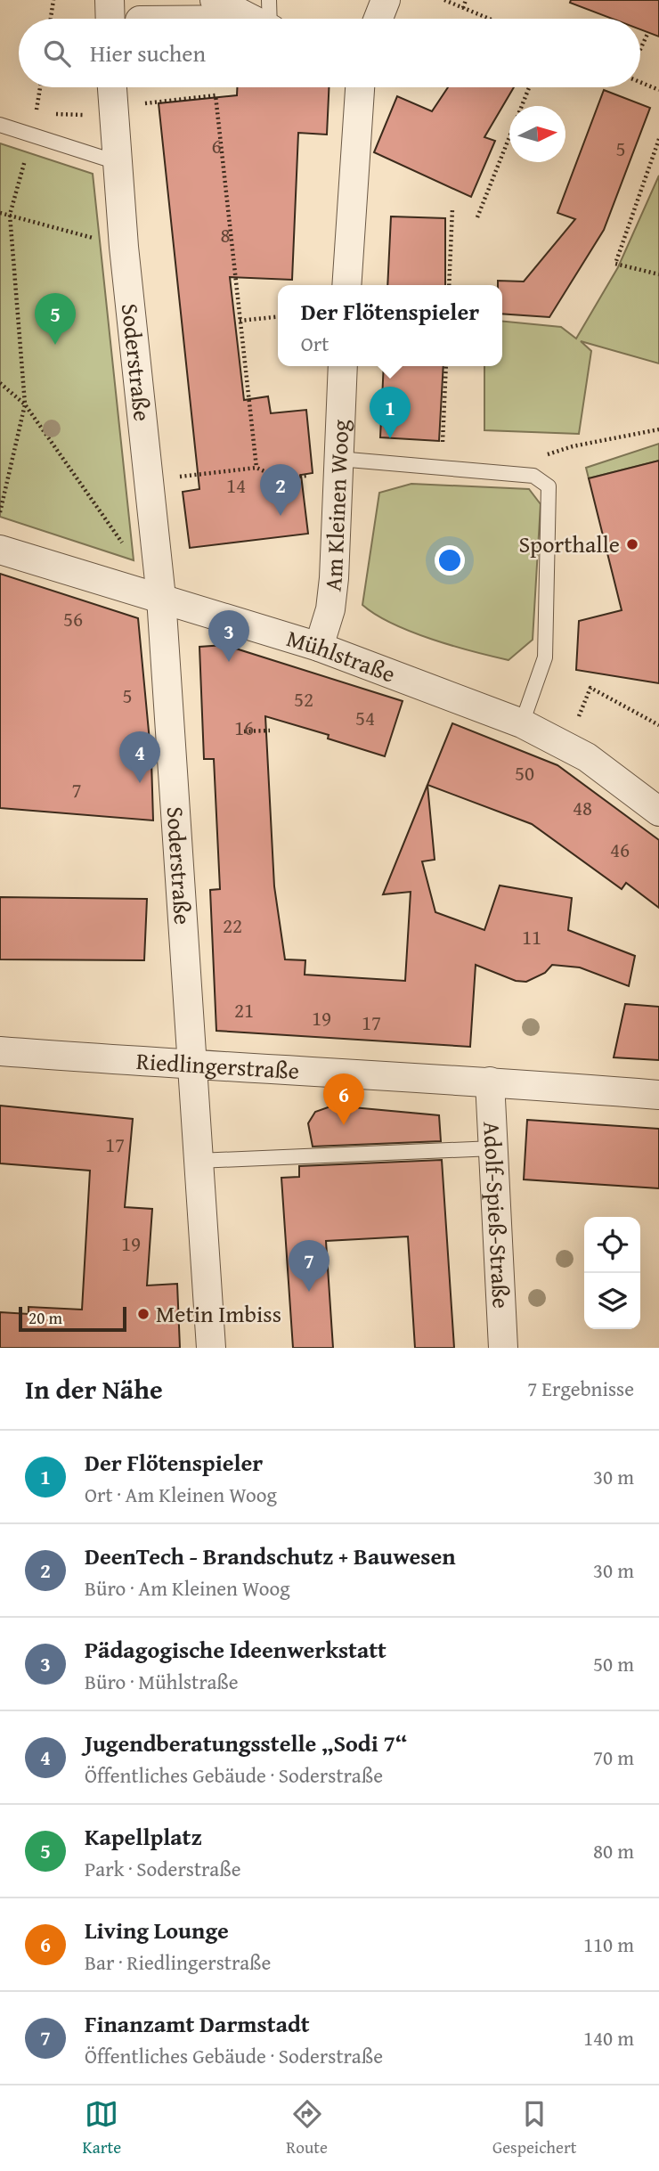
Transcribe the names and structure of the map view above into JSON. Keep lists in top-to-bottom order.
{
  "streets": {
    "street": [
      "Soderstraße",
      "Am Kleinen Woog",
      "Mühlstraße",
      "Riedlingerstraße",
      "Adolf-Spieß-Straße"
    ]
  },
  "crossings": [
    ["Soderstraße", "Mühlstraße"],
    ["Soderstraße", "Riedlingerstraße"],
    ["Am Kleinen Woog", "Mühlstraße"],
    ["Riedlingerstraße", "Adolf-Spieß-Straße"]
  ],
  "places": ["Sporthalle", "Metin Imbiss"],
  "house_numbers": [
    "6",
    "5",
    "8",
    "14",
    "56",
    "5",
    "52",
    "54",
    "16",
    "50",
    "7",
    "48",
    "46",
    "22",
    "11",
    "21",
    "19",
    "17",
    "17",
    "19"
  ],
  "scale_bar": "20 m",
  "north": "right",
  "page": {
    "search": "Hier suchen",
    "popup": ["Der Flötenspieler", "Ort"],
    "pins": [
      "5",
      "1",
      "2",
      "3",
      "4",
      "6",
      "7"
    ],
    "scale": "20 m",
    "heading": ["In der Nähe", "7 Ergebnisse"],
    "list": [
      {
        "mark": "1",
        "name": "Der Flötenspieler",
        "note": "Ort · Am Kleinen Woog",
        "value": "30 m"
      },
      {
        "mark": "2",
        "name": "DeenTech - Brandschutz + Bauwesen",
        "note": "Büro · Am Kleinen Woog",
        "value": "30 m"
      },
      {
        "mark": "3",
        "name": "Pädagogische Ideenwerkstatt",
        "note": "Büro · Mühlstraße",
        "value": "50 m"
      },
      {
        "mark": "4",
        "name": "Jugendberatungsstelle „Sodi 7“",
        "note": "Öffentliches Gebäude · Soderstraße",
        "value": "70 m"
      },
      {
        "mark": "5",
        "name": "Kapellplatz",
        "note": "Park · Soderstraße",
        "value": "80 m"
      },
      {
        "mark": "6",
        "name": "Living Lounge",
        "note": "Bar · Riedlingerstraße",
        "value": "110 m"
      },
      {
        "mark": "7",
        "name": "Finanzamt Darmstadt",
        "note": "Öffentliches Gebäude · Soderstraße",
        "value": "140 m"
      }
    ],
    "nav": ["Karte", "Route", "Gespeichert"]
  }
}
